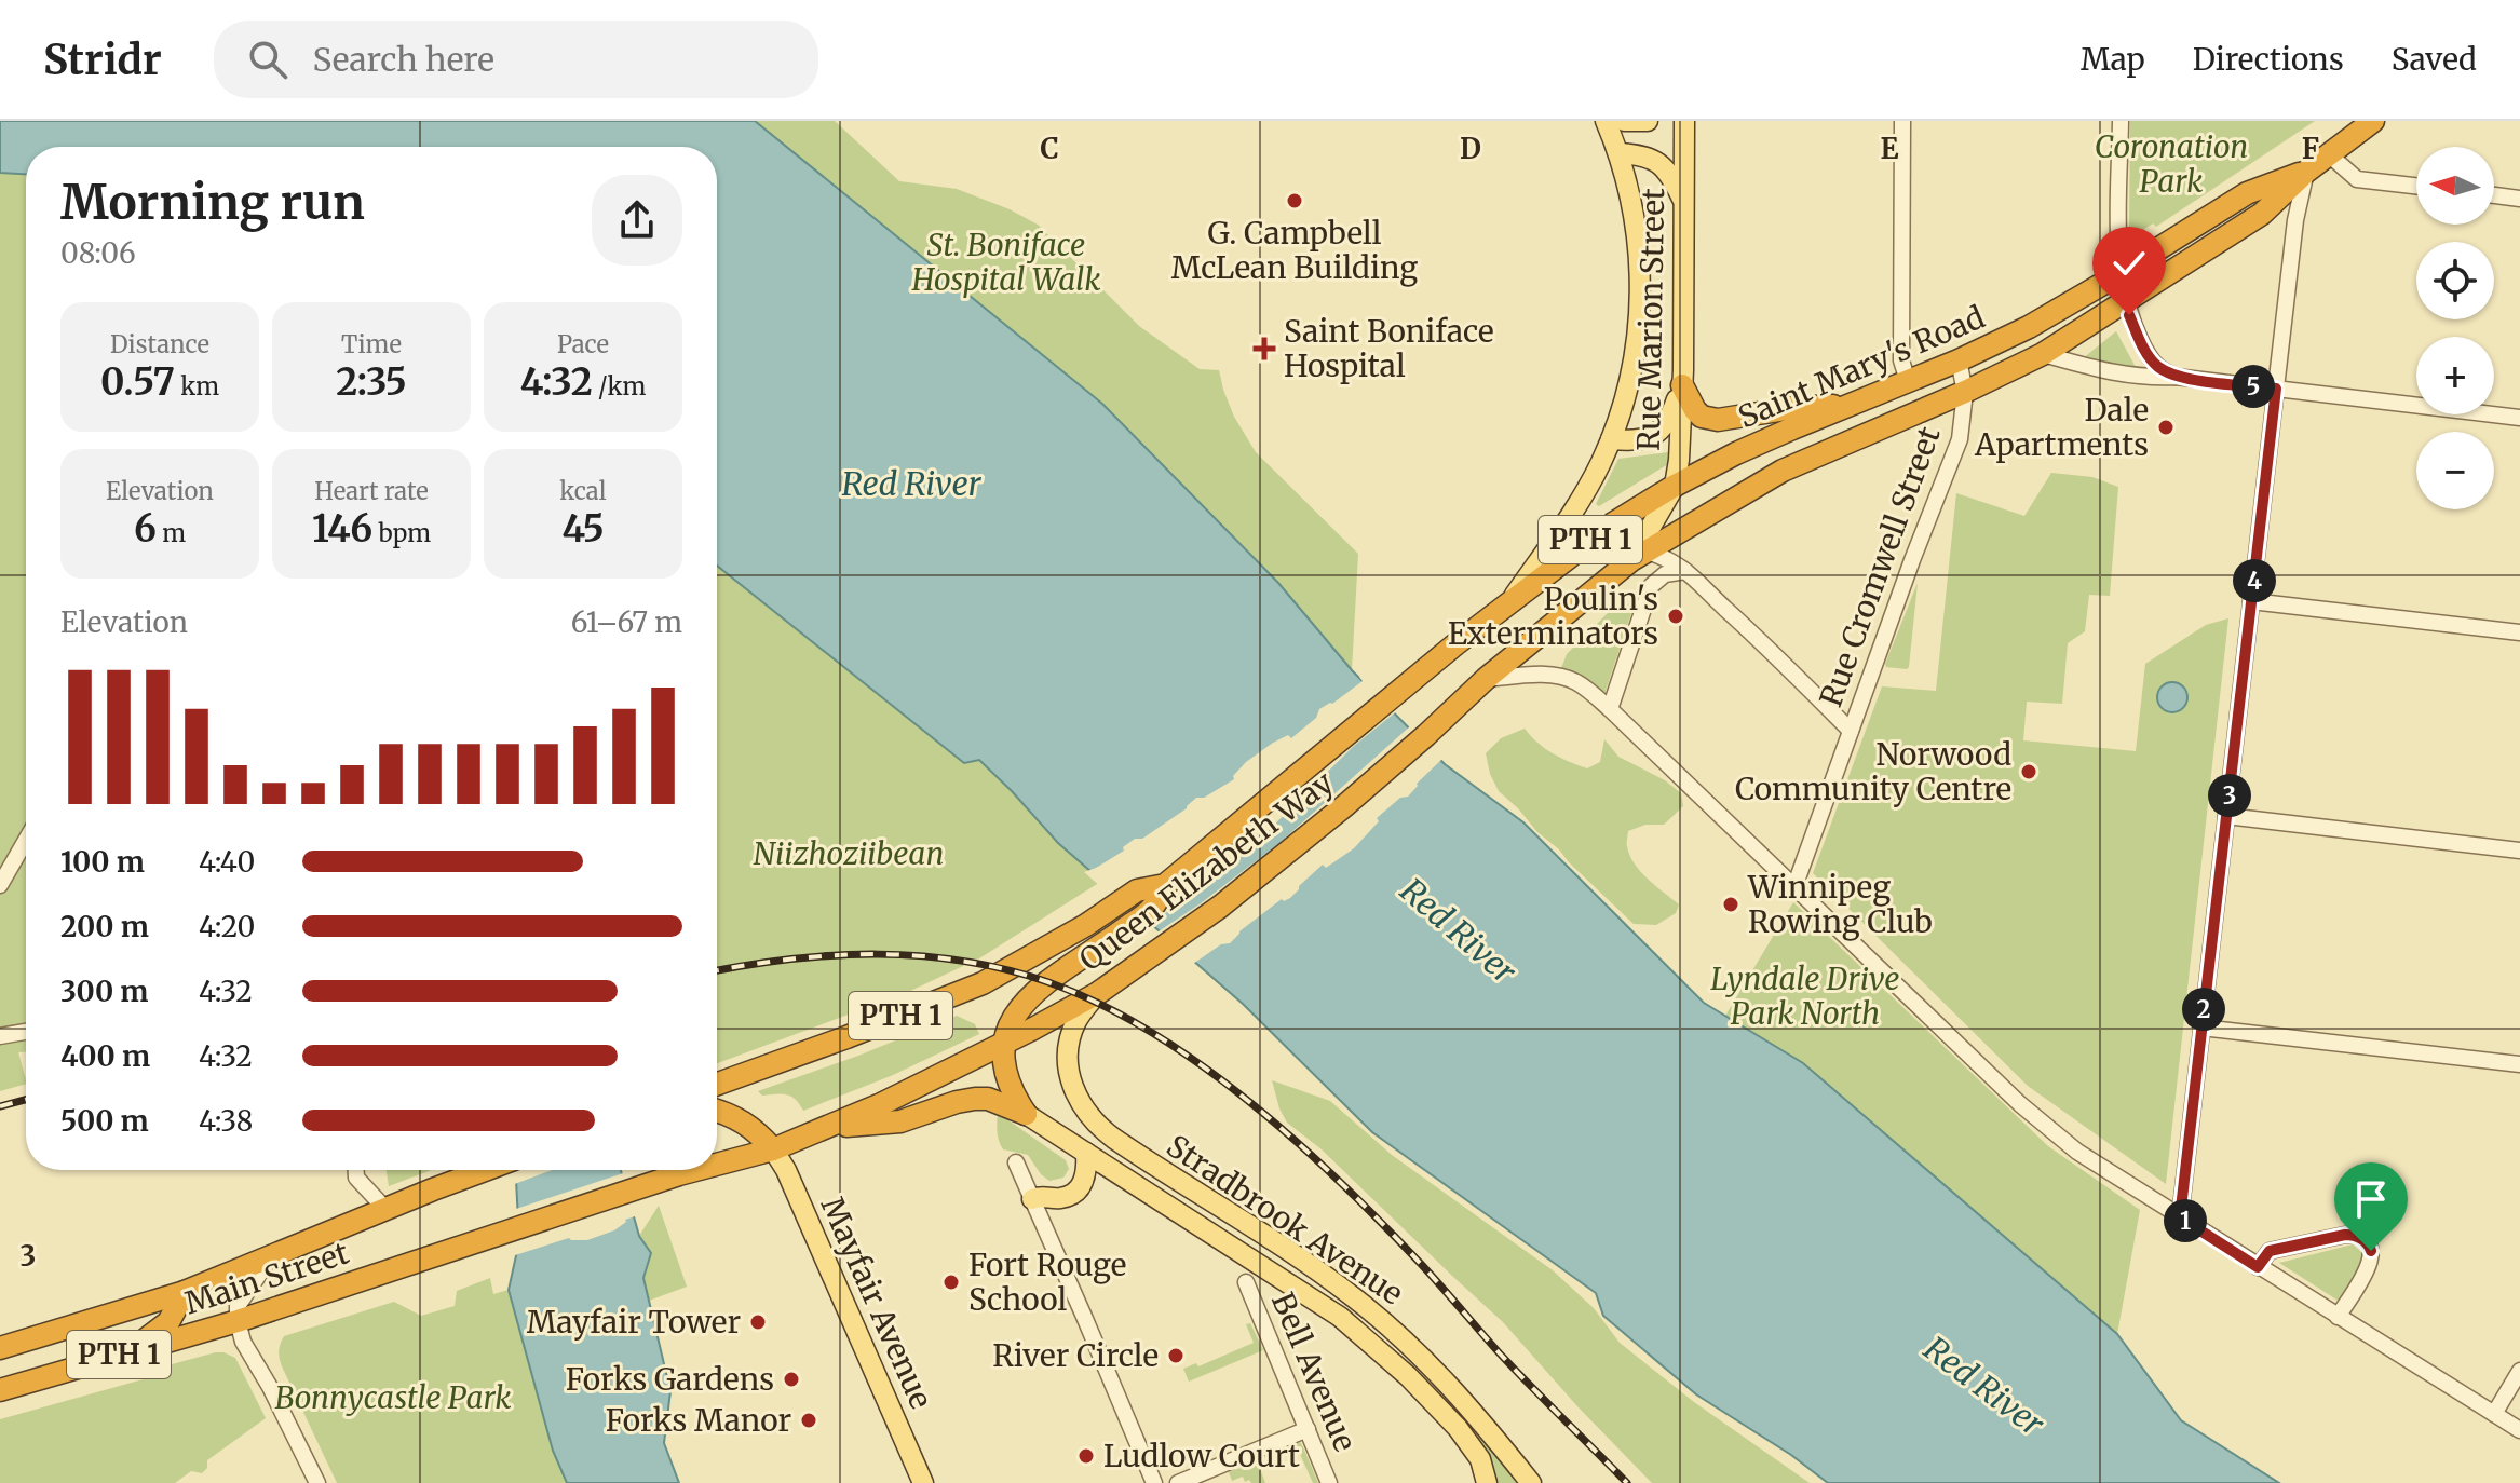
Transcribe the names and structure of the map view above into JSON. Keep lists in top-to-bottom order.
{
  "streets": {
    "highway": [
      "Saint Mary's Road",
      "PTH 1",
      "Queen Elizabeth Way",
      "Main Street"
    ],
    "main road": ["Rue Marion Street", "Stradbrook Avenue", "Mayfair Avenue"],
    "street": ["Rue Cromwell Street", "Bell Avenue"]
  },
  "crossings": [
    ["Rue Marion Street", "Saint Mary's Road"],
    ["Saint Mary's Road", "Rue Cromwell Street"],
    ["Saint Mary's Road", "Queen Elizabeth Way"],
    ["Queen Elizabeth Way", "Stradbrook Avenue"],
    ["Queen Elizabeth Way", "Main Street"],
    ["Queen Elizabeth Way", "Mayfair Avenue"]
  ],
  "water": ["Red River"],
  "parks": [
    "Coronation Park",
    "St. Boniface Hospital Walk",
    "Niizhoziibean",
    "Lyndale Drive Park North",
    "Bonnycastle Park"
  ],
  "places": {
    "other": [
      "G. Campbell McLean Building",
      "Dale Apartments",
      "Poulin's Exterminators",
      "Norwood Community Centre",
      "Winnipeg Rowing Club",
      "Fort Rouge School",
      "Mayfair Tower",
      "River Circle",
      "Forks Gardens",
      "Forks Manor",
      "Ludlow Court"
    ],
    "health": ["Saint Boniface Hospital"]
  },
  "north": "left",
  "page": {
    "header": "Stridr",
    "search": "Search here",
    "nav": ["Map", "Directions", "Saved"],
    "map_buttons": ["+", "−"],
    "heading": ["Morning run", "08:06"],
    "stats": [
      ["Distance", "0.57 km"],
      ["Time", "2:35"],
      ["Pace", "4:32 /km"],
      ["Elevation", "6 m"],
      ["Heart rate", "146 bpm"],
      ["kcal", "45"]
    ],
    "pins": [
      "5",
      "4",
      "3",
      "2",
      "1"
    ],
    "chart": ["Elevation", "61–67 m"],
    "list": [
      {
        "name": "100 m",
        "note": "4:40"
      },
      {
        "name": "200 m",
        "note": "4:20"
      },
      {
        "name": "300 m",
        "note": "4:32"
      },
      {
        "name": "400 m",
        "note": "4:32"
      },
      {
        "name": "500 m",
        "note": "4:38"
      }
    ]
  },
  "grid": {
    "columns": [
      "C",
      "D",
      "E",
      "F"
    ],
    "rows": ["3"]
  }
}
